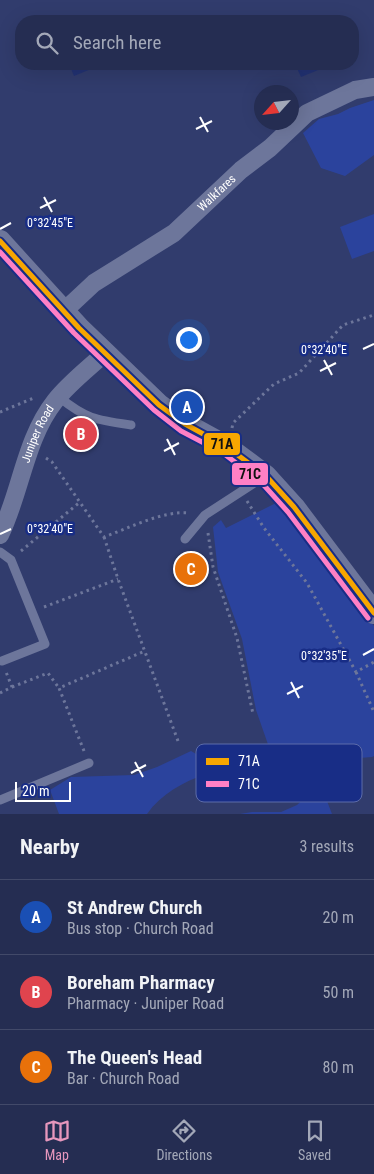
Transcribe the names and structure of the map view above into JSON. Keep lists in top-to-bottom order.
{
  "streets": {
    "street": ["Walkfares", "Juniper Road"]
  },
  "lines": ["transit line 71A", "transit line 71C"],
  "legend": ["71A", "71C"],
  "scale_bar": "20 m",
  "north": "bottom left",
  "page": {
    "search": "Search here",
    "pins": ["A", "B", "C"],
    "scale": "20 m",
    "heading": ["Nearby", "3 results"],
    "list": [
      {
        "mark": "A",
        "name": "St Andrew Church",
        "note": "Bus stop · Church Road",
        "value": "20 m"
      },
      {
        "mark": "B",
        "name": "Boreham Pharmacy",
        "note": "Pharmacy · Juniper Road",
        "value": "50 m"
      },
      {
        "mark": "C",
        "name": "The Queen's Head",
        "note": "Bar · Church Road",
        "value": "80 m"
      }
    ],
    "nav": ["Map", "Directions", "Saved"]
  },
  "coordinates": ["0°32'45\"E", "0°32'40\"E", "0°32'35\"E"]
}
